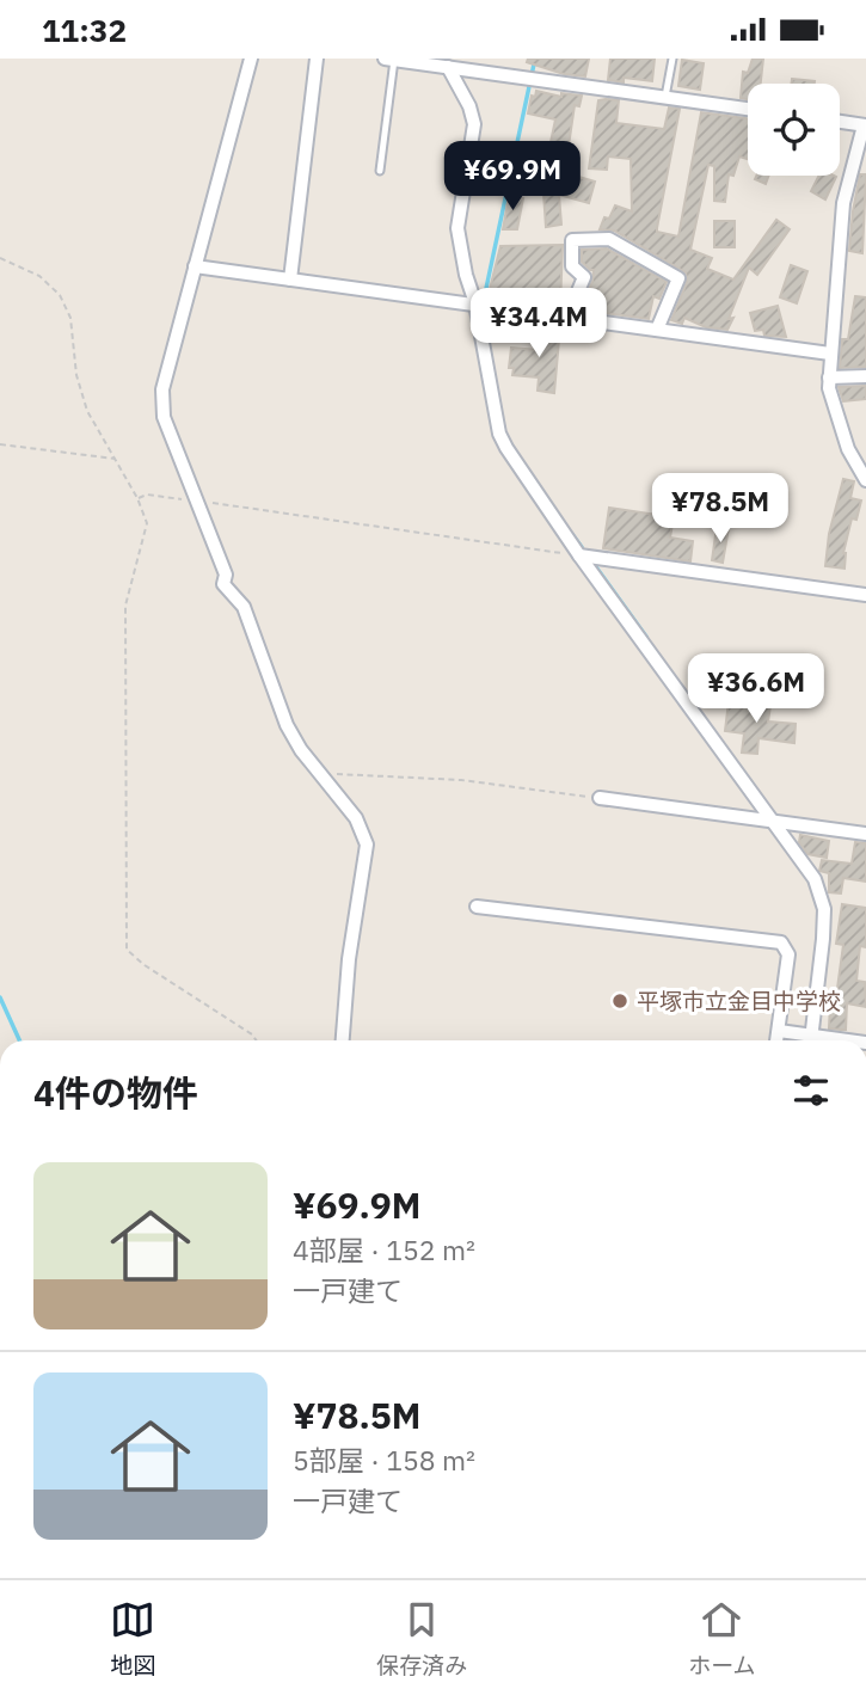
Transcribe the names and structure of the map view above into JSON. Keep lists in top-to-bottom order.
{
  "places": ["平塚市立金目中学校"],
  "page": {
    "status": "11:32",
    "price": [
      "¥69.9M",
      "¥34.4M",
      "¥78.5M",
      "¥36.6M"
    ],
    "heading": "4件の物件",
    "list": [
      {
        "name": "¥69.9M",
        "note": "4部屋 · 152 m² · 一戸建て"
      },
      {
        "name": "¥78.5M",
        "note": "5部屋 · 158 m² · 一戸建て"
      }
    ],
    "tabs": ["地図", "保存済み", "ホーム"]
  }
}
